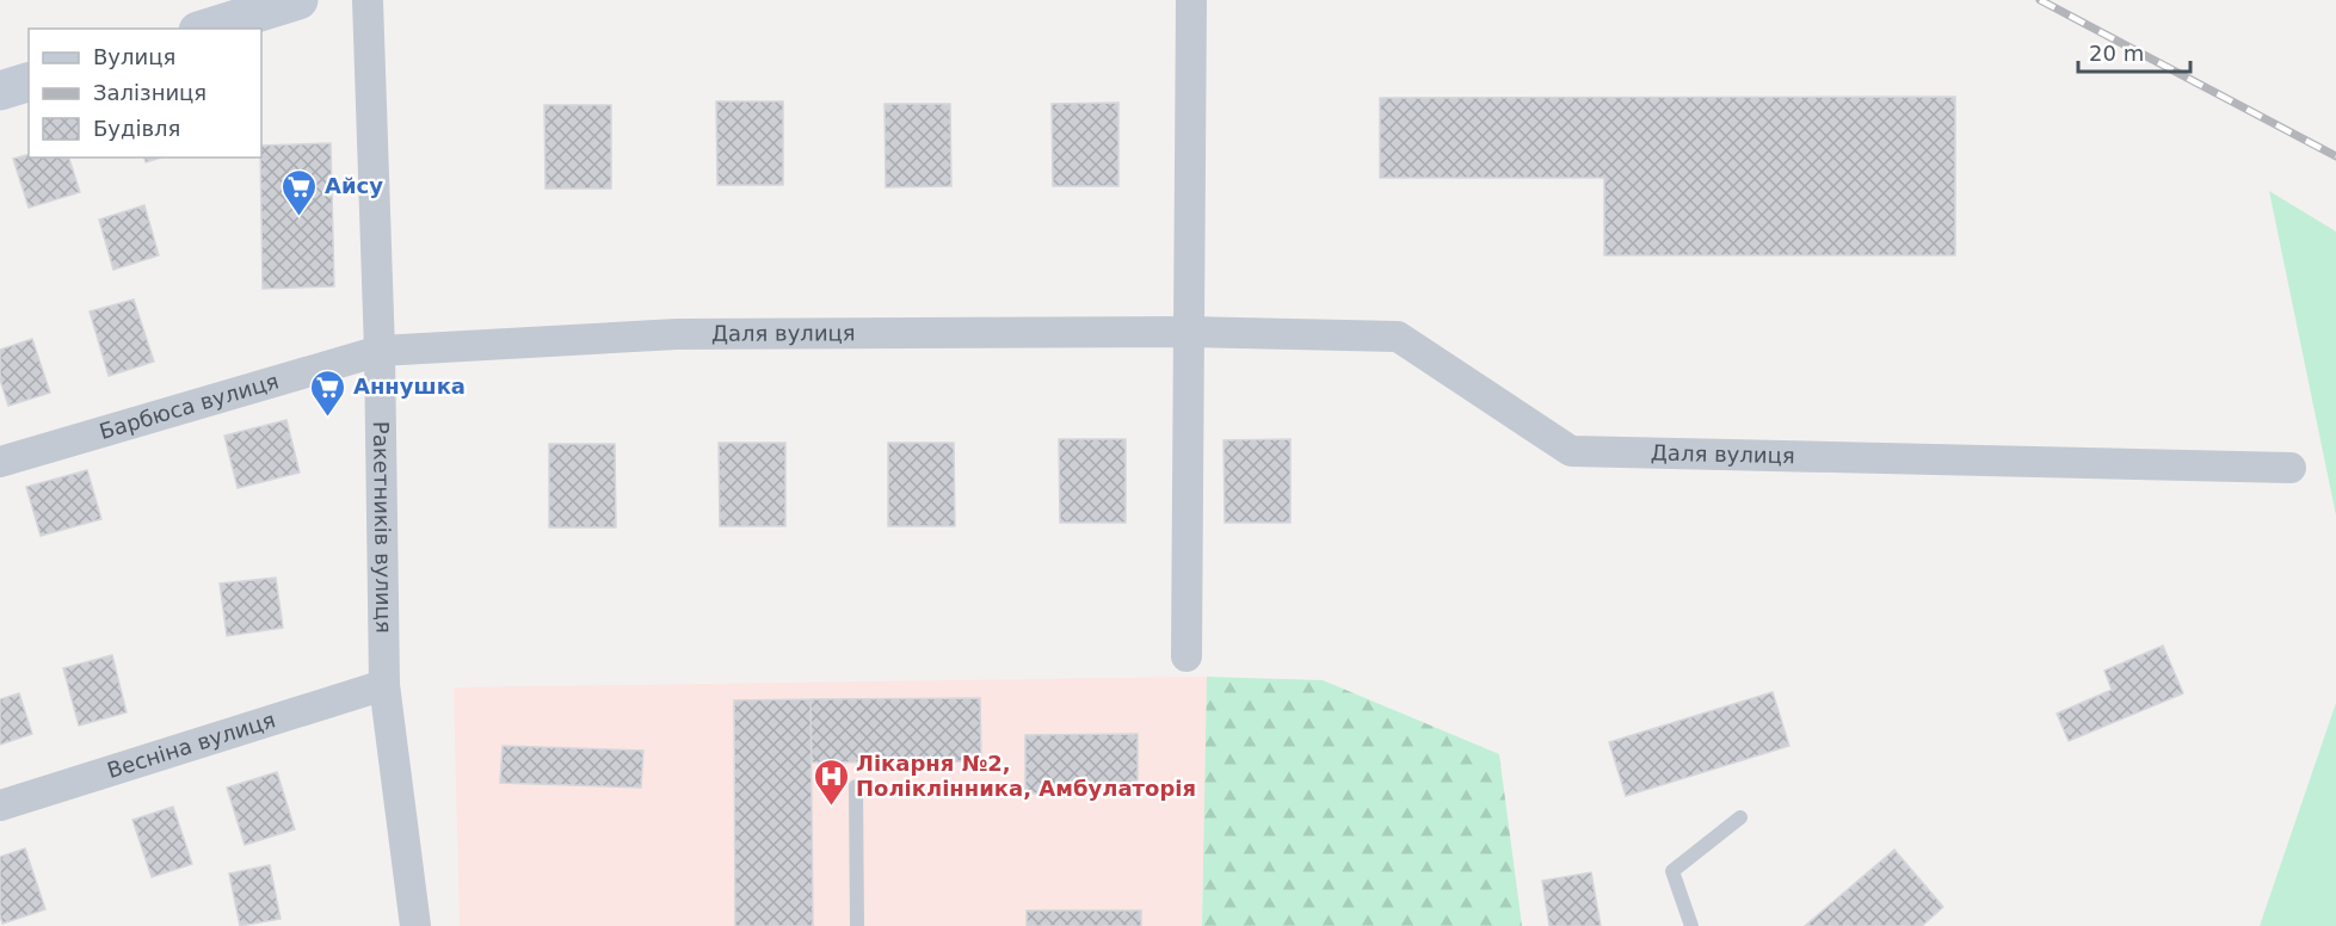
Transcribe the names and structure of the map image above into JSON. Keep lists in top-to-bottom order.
{
  "streets": {
    "street": [
      "Даля вулиця",
      "Барбюса вулиця",
      "Ракетників вулиця",
      "Весніна вулиця"
    ]
  },
  "crossings": [
    ["Даля вулиця", "Барбюса вулиця"],
    ["Даля вулиця", "Ракетників вулиця"],
    ["Барбюса вулиця", "Ракетників вулиця"],
    ["Ракетників вулиця", "Весніна вулиця"]
  ],
  "places": {
    "supermarket": ["Айсу", "Аннушка"],
    "hospital": ["Лікарня №2, Поліклінника, Амбулаторія"]
  },
  "legend": ["Вулиця", "Залізниця", "Будівля"],
  "scale_bar": "20 m"
}
